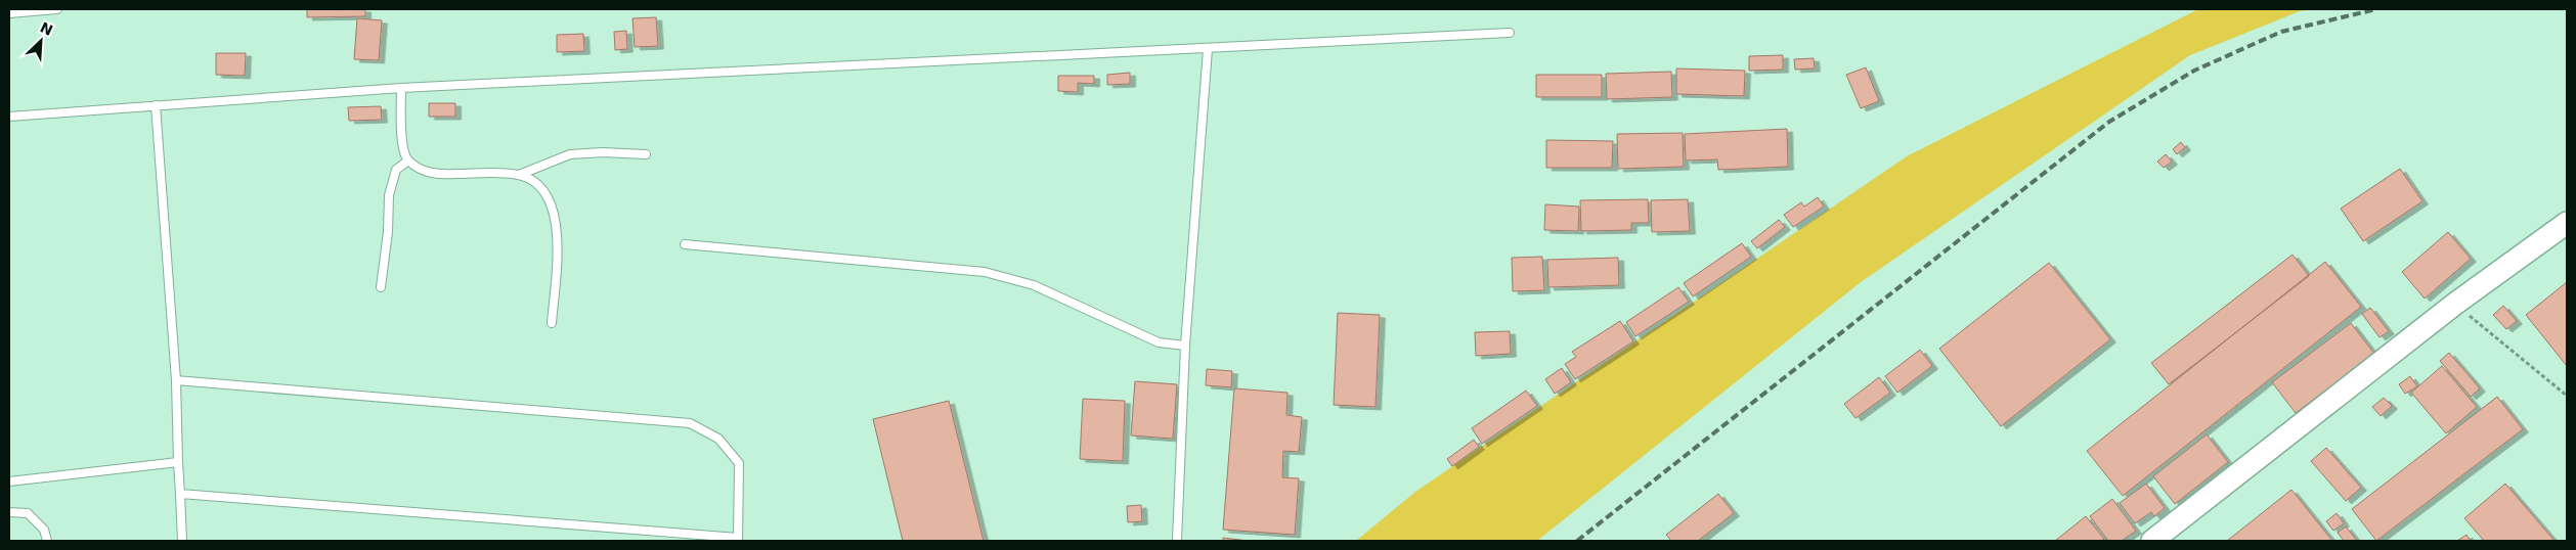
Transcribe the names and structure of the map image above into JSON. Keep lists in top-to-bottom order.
{
  "north": "top right"
}
